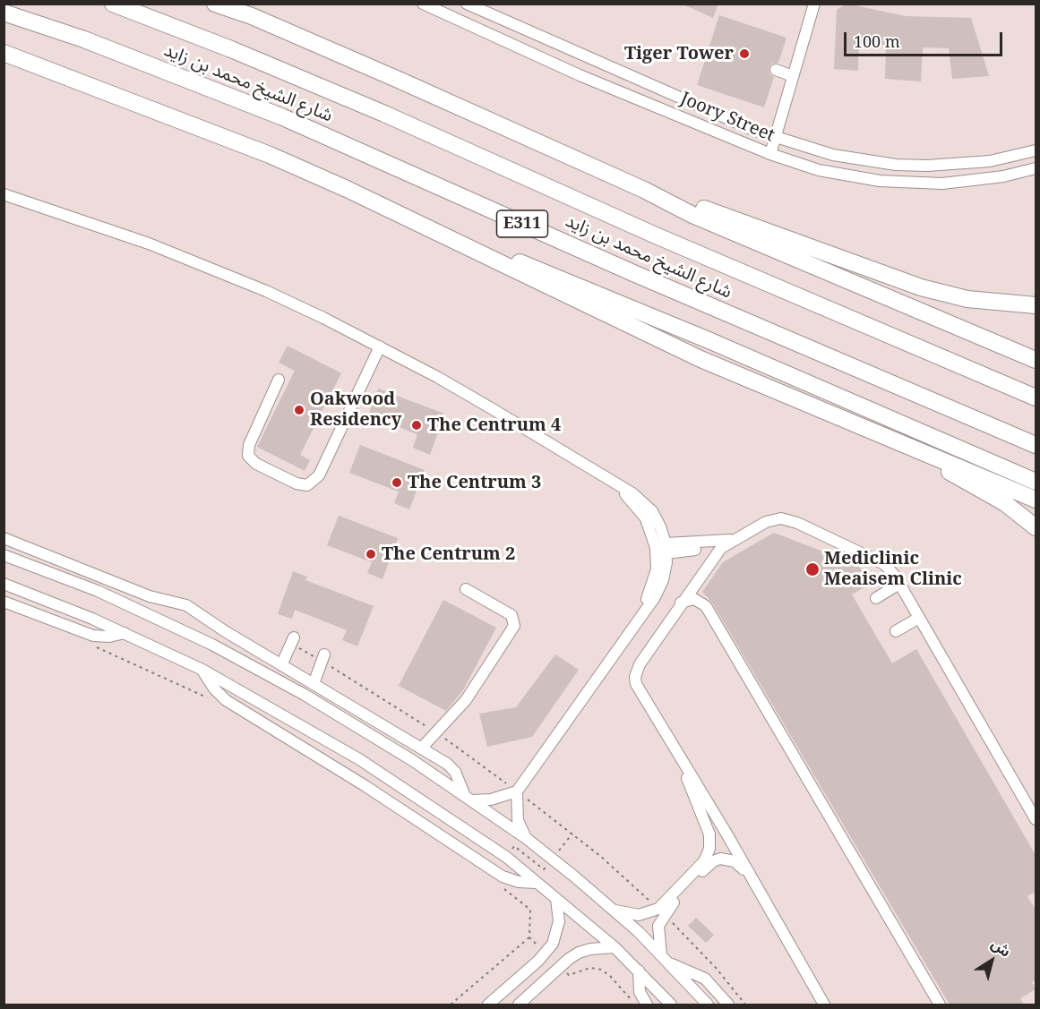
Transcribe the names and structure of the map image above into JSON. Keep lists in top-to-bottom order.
{
  "streets": {
    "highway": ["شارع الشيخ محمد بن زايد", "E311"],
    "street": ["Joory Street"]
  },
  "places": [
    "Tiger Tower",
    "Oakwood Residency",
    "The Centrum 4",
    "The Centrum 3",
    "The Centrum 2",
    "Mediclinic Meaisem Clinic"
  ],
  "scale_bar": "100 m",
  "north": "top right"
}
